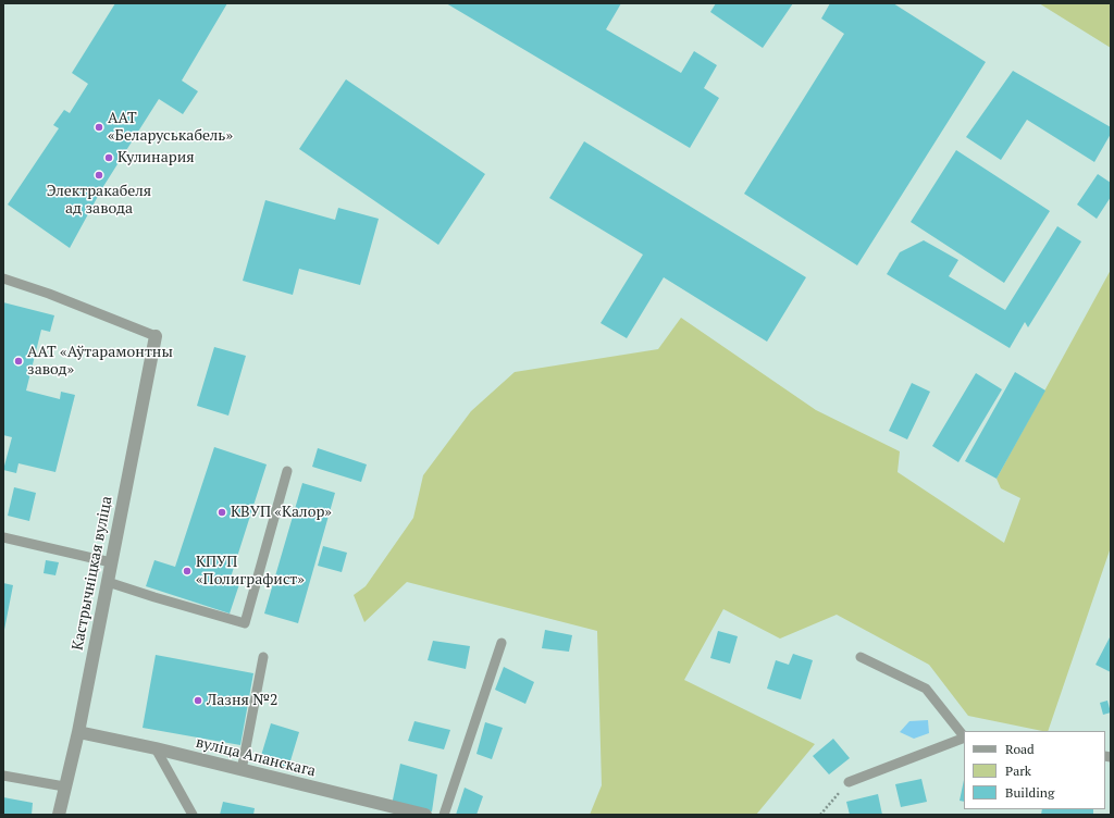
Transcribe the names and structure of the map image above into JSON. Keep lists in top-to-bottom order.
{
  "streets": {
    "street": ["Кастрычніцкая вуліца", "вуліца Апанскага"]
  },
  "crossings": [
    ["Кастрычніцкая вуліца", "вуліца Апанскага"]
  ],
  "places": [
    "ААТ «Беларуськабель»",
    "Кулинария",
    "Электракабеля ад завода",
    "ААТ «Аўтарамонтны завод»",
    "КВУП «Калор»",
    "КПУП «Полиграфист»",
    "Лазня №2"
  ],
  "legend": ["Road", "Park", "Building"]
}
